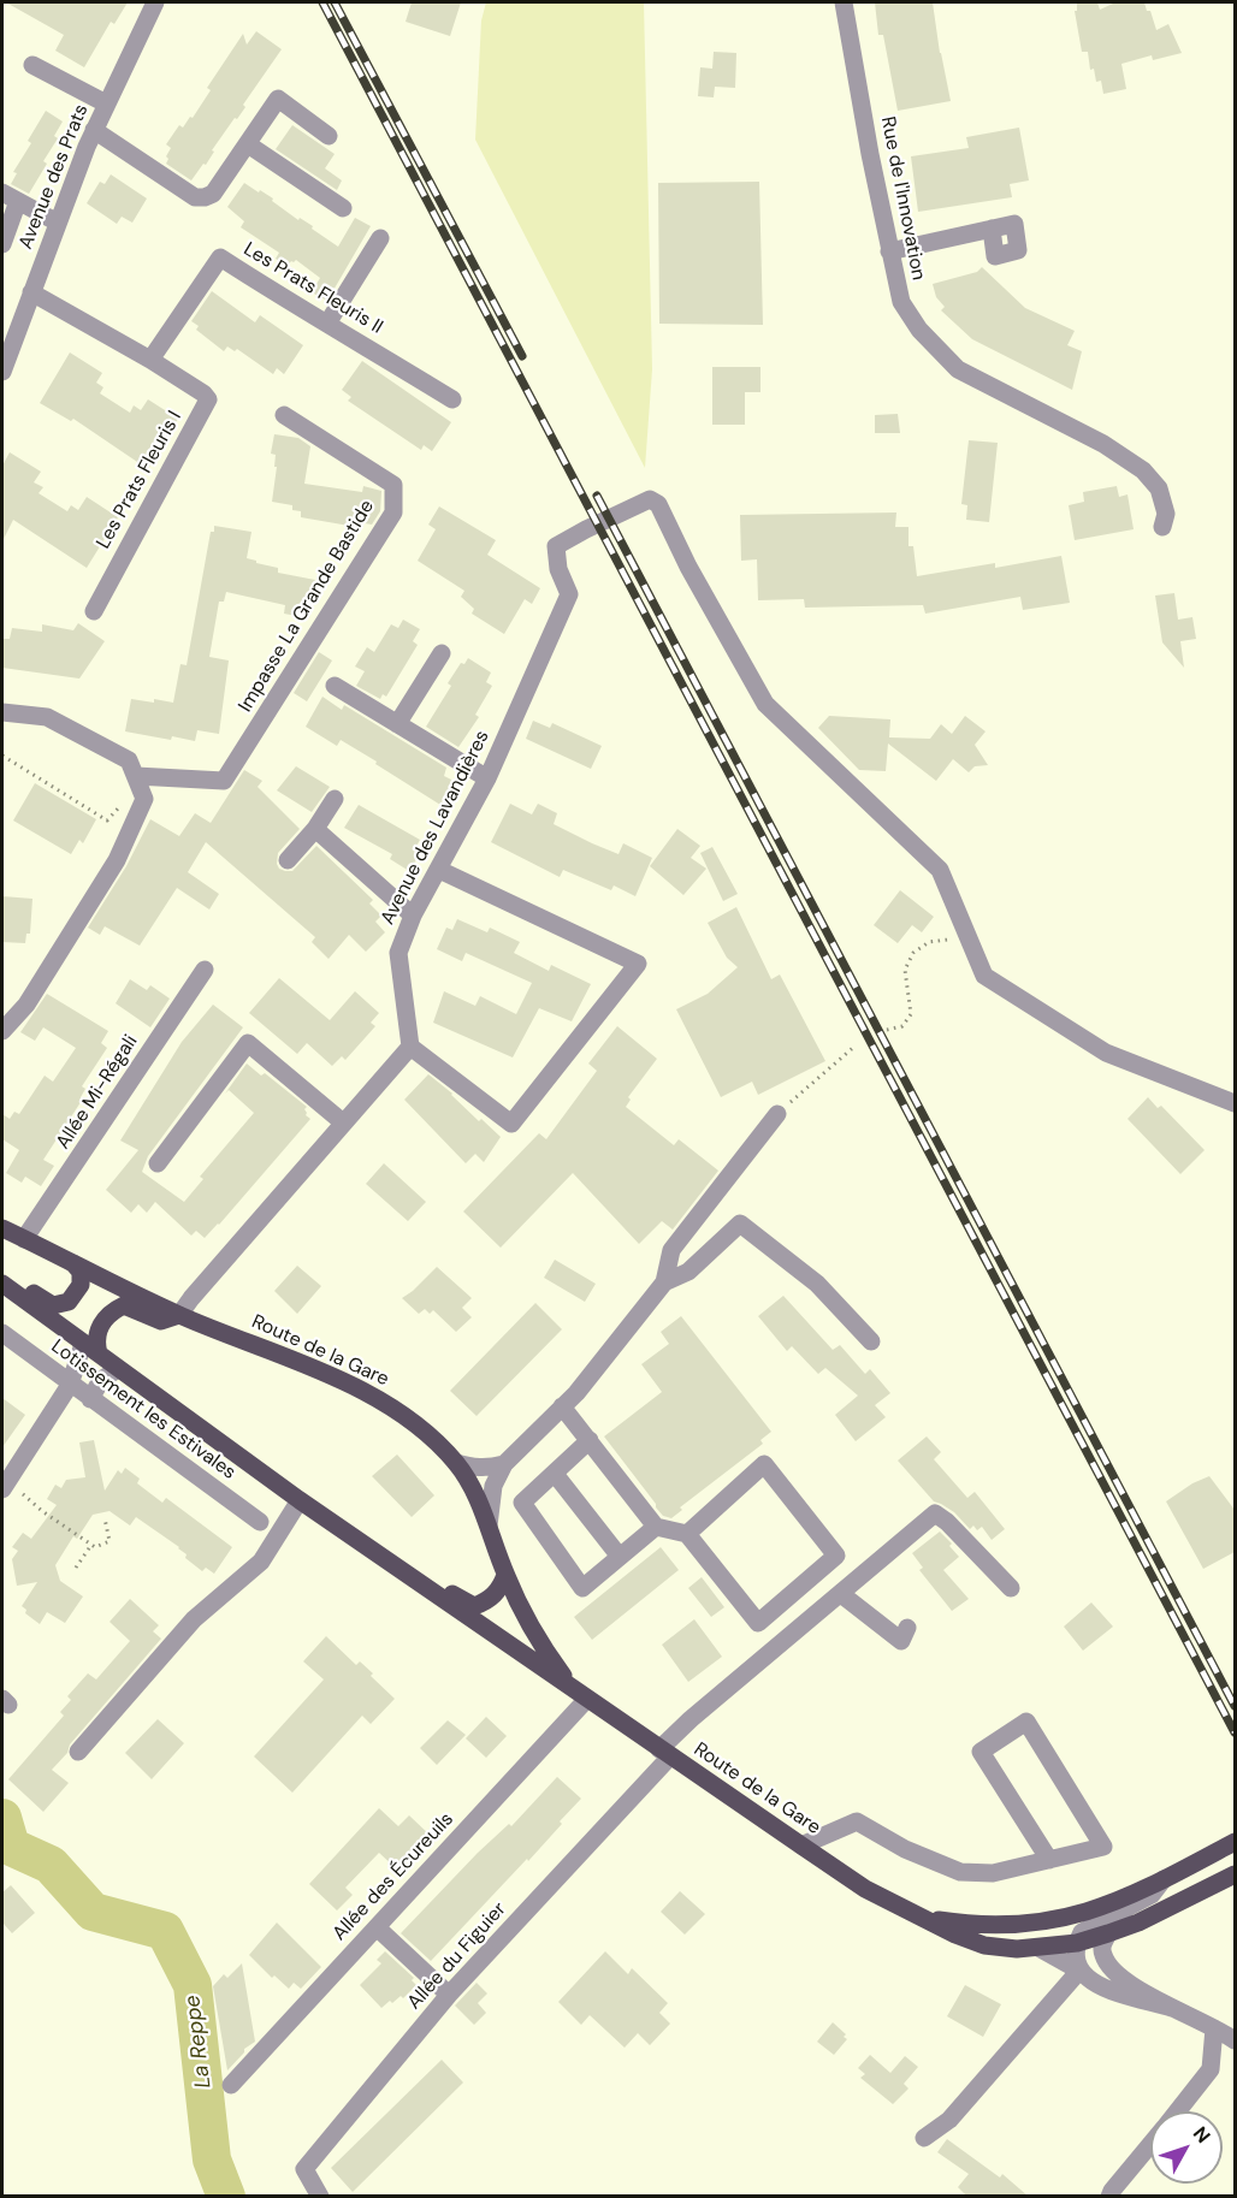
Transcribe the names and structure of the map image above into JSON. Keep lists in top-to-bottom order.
{
  "streets": {
    "main road": ["Route de la Gare"],
    "street": [
      "Avenue des Prats",
      "Rue de l'Innovation",
      "Les Prats Fleuris II",
      "Les Prats Fleuris I",
      "Impasse La Grande Bastide",
      "Avenue des Lavandières",
      "Allée Mi-Régali",
      "Lotissement les Estivales",
      "Allée des Écureuils",
      "Allée du Figuier"
    ]
  },
  "crossings": [
    ["Avenue des Prats", "Les Prats Fleuris I"],
    ["Les Prats Fleuris II", "Les Prats Fleuris I"],
    ["Allée Mi-Régali", "Route de la Gare"],
    ["Route de la Gare", "Allée des Écureuils"],
    ["Route de la Gare", "Allée du Figuier"]
  ],
  "water": ["La Reppe"],
  "north": "top right"
}
